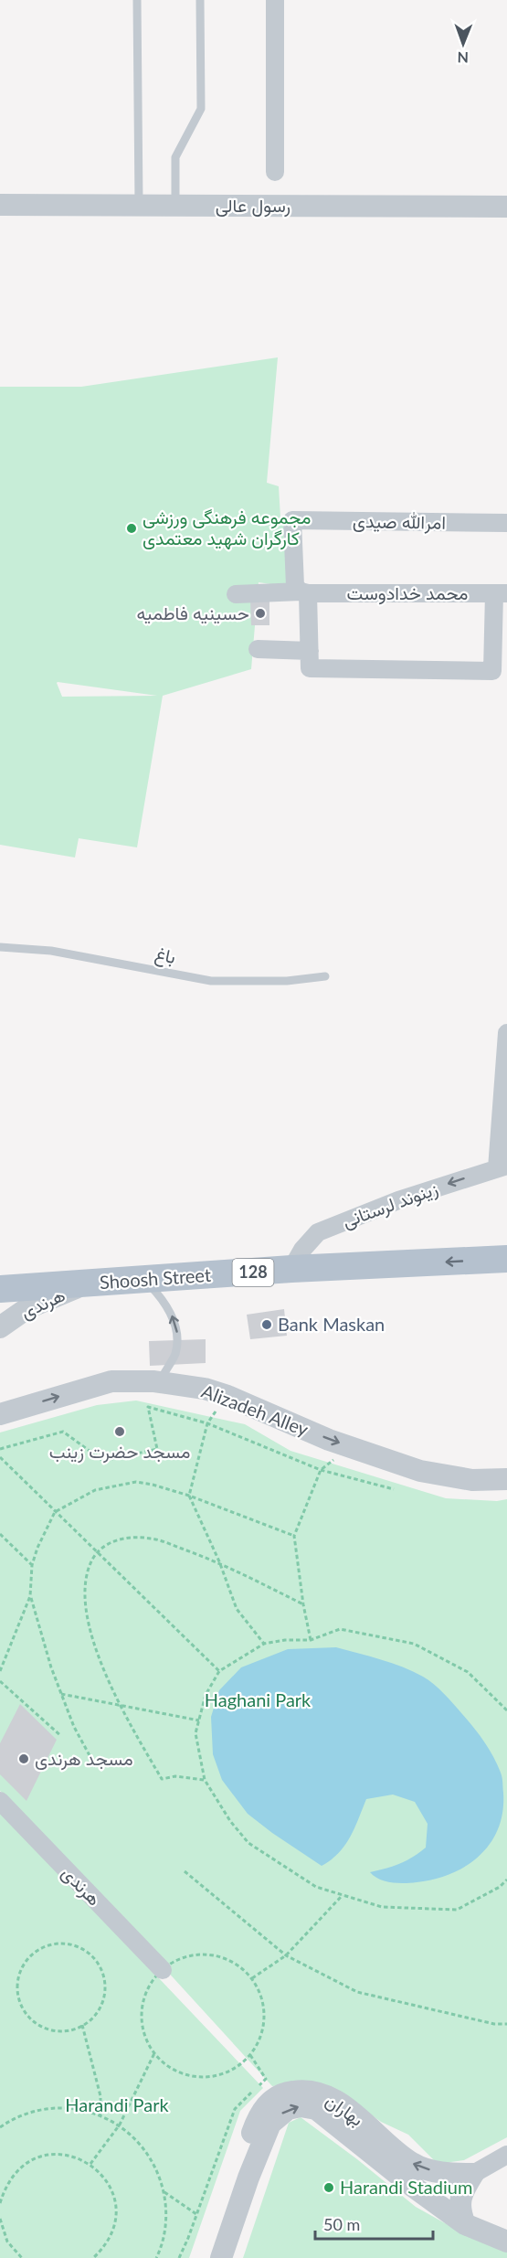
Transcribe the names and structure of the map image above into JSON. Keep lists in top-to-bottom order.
{
  "streets": {
    "main road": ["128", "Shoosh Street"],
    "street": [
      "رسول عالی",
      "امرالله صیدی",
      "محمد خدادوست",
      "زینوند لرستانی",
      "هرندی",
      "Alizadeh Alley",
      "بهاران"
    ],
    "lane": ["باغ"]
  },
  "crossings": [
    ["امرالله صیدی", "محمد خدادوست"],
    ["زینوند لرستانی", "Shoosh Street"],
    ["Shoosh Street", "هرندی"]
  ],
  "one_way": ["زینوند لرستانی", "Shoosh Street", "Alizadeh Alley"],
  "parks": ["Haghani Park", "Harandi Park"],
  "places": [
    "مجموعه فرهنگی ورزشی کارگران شهید معتمدی",
    "حسینیه فاطمیه",
    "Bank Maskan",
    "مسجد حضرت زینب",
    "مسجد هرندی",
    "Harandi Stadium"
  ],
  "scale_bar": "50 m",
  "north": "bottom"
}
